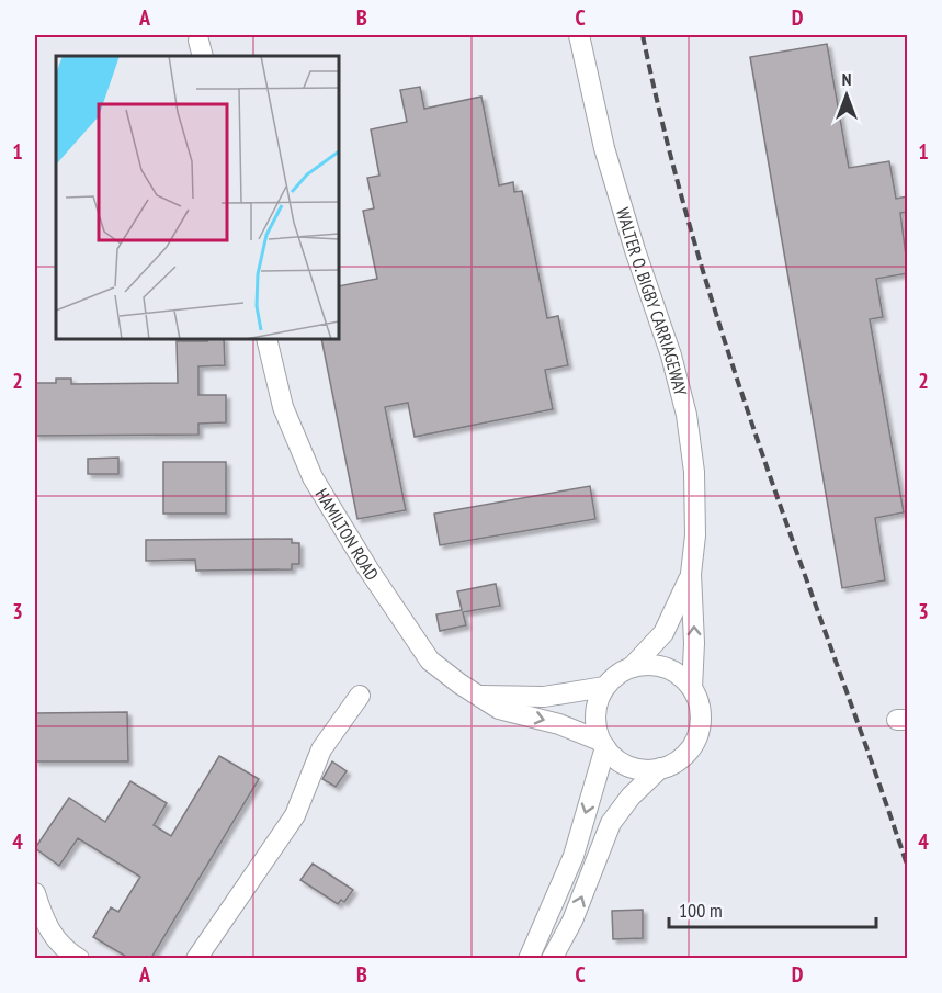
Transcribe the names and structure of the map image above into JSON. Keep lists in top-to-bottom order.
{
  "streets": {
    "street": ["WALTER O. BIGBY CARRIAGEWAY", "HAMILTON ROAD"]
  },
  "crossings": [
    ["WALTER O. BIGBY CARRIAGEWAY", "HAMILTON ROAD"]
  ],
  "scale_bar": "100 m",
  "north": "top",
  "grid": {
    "columns": [
      "A",
      "B",
      "C",
      "D"
    ],
    "rows": [
      "1",
      "2",
      "3",
      "4"
    ]
  }
}
